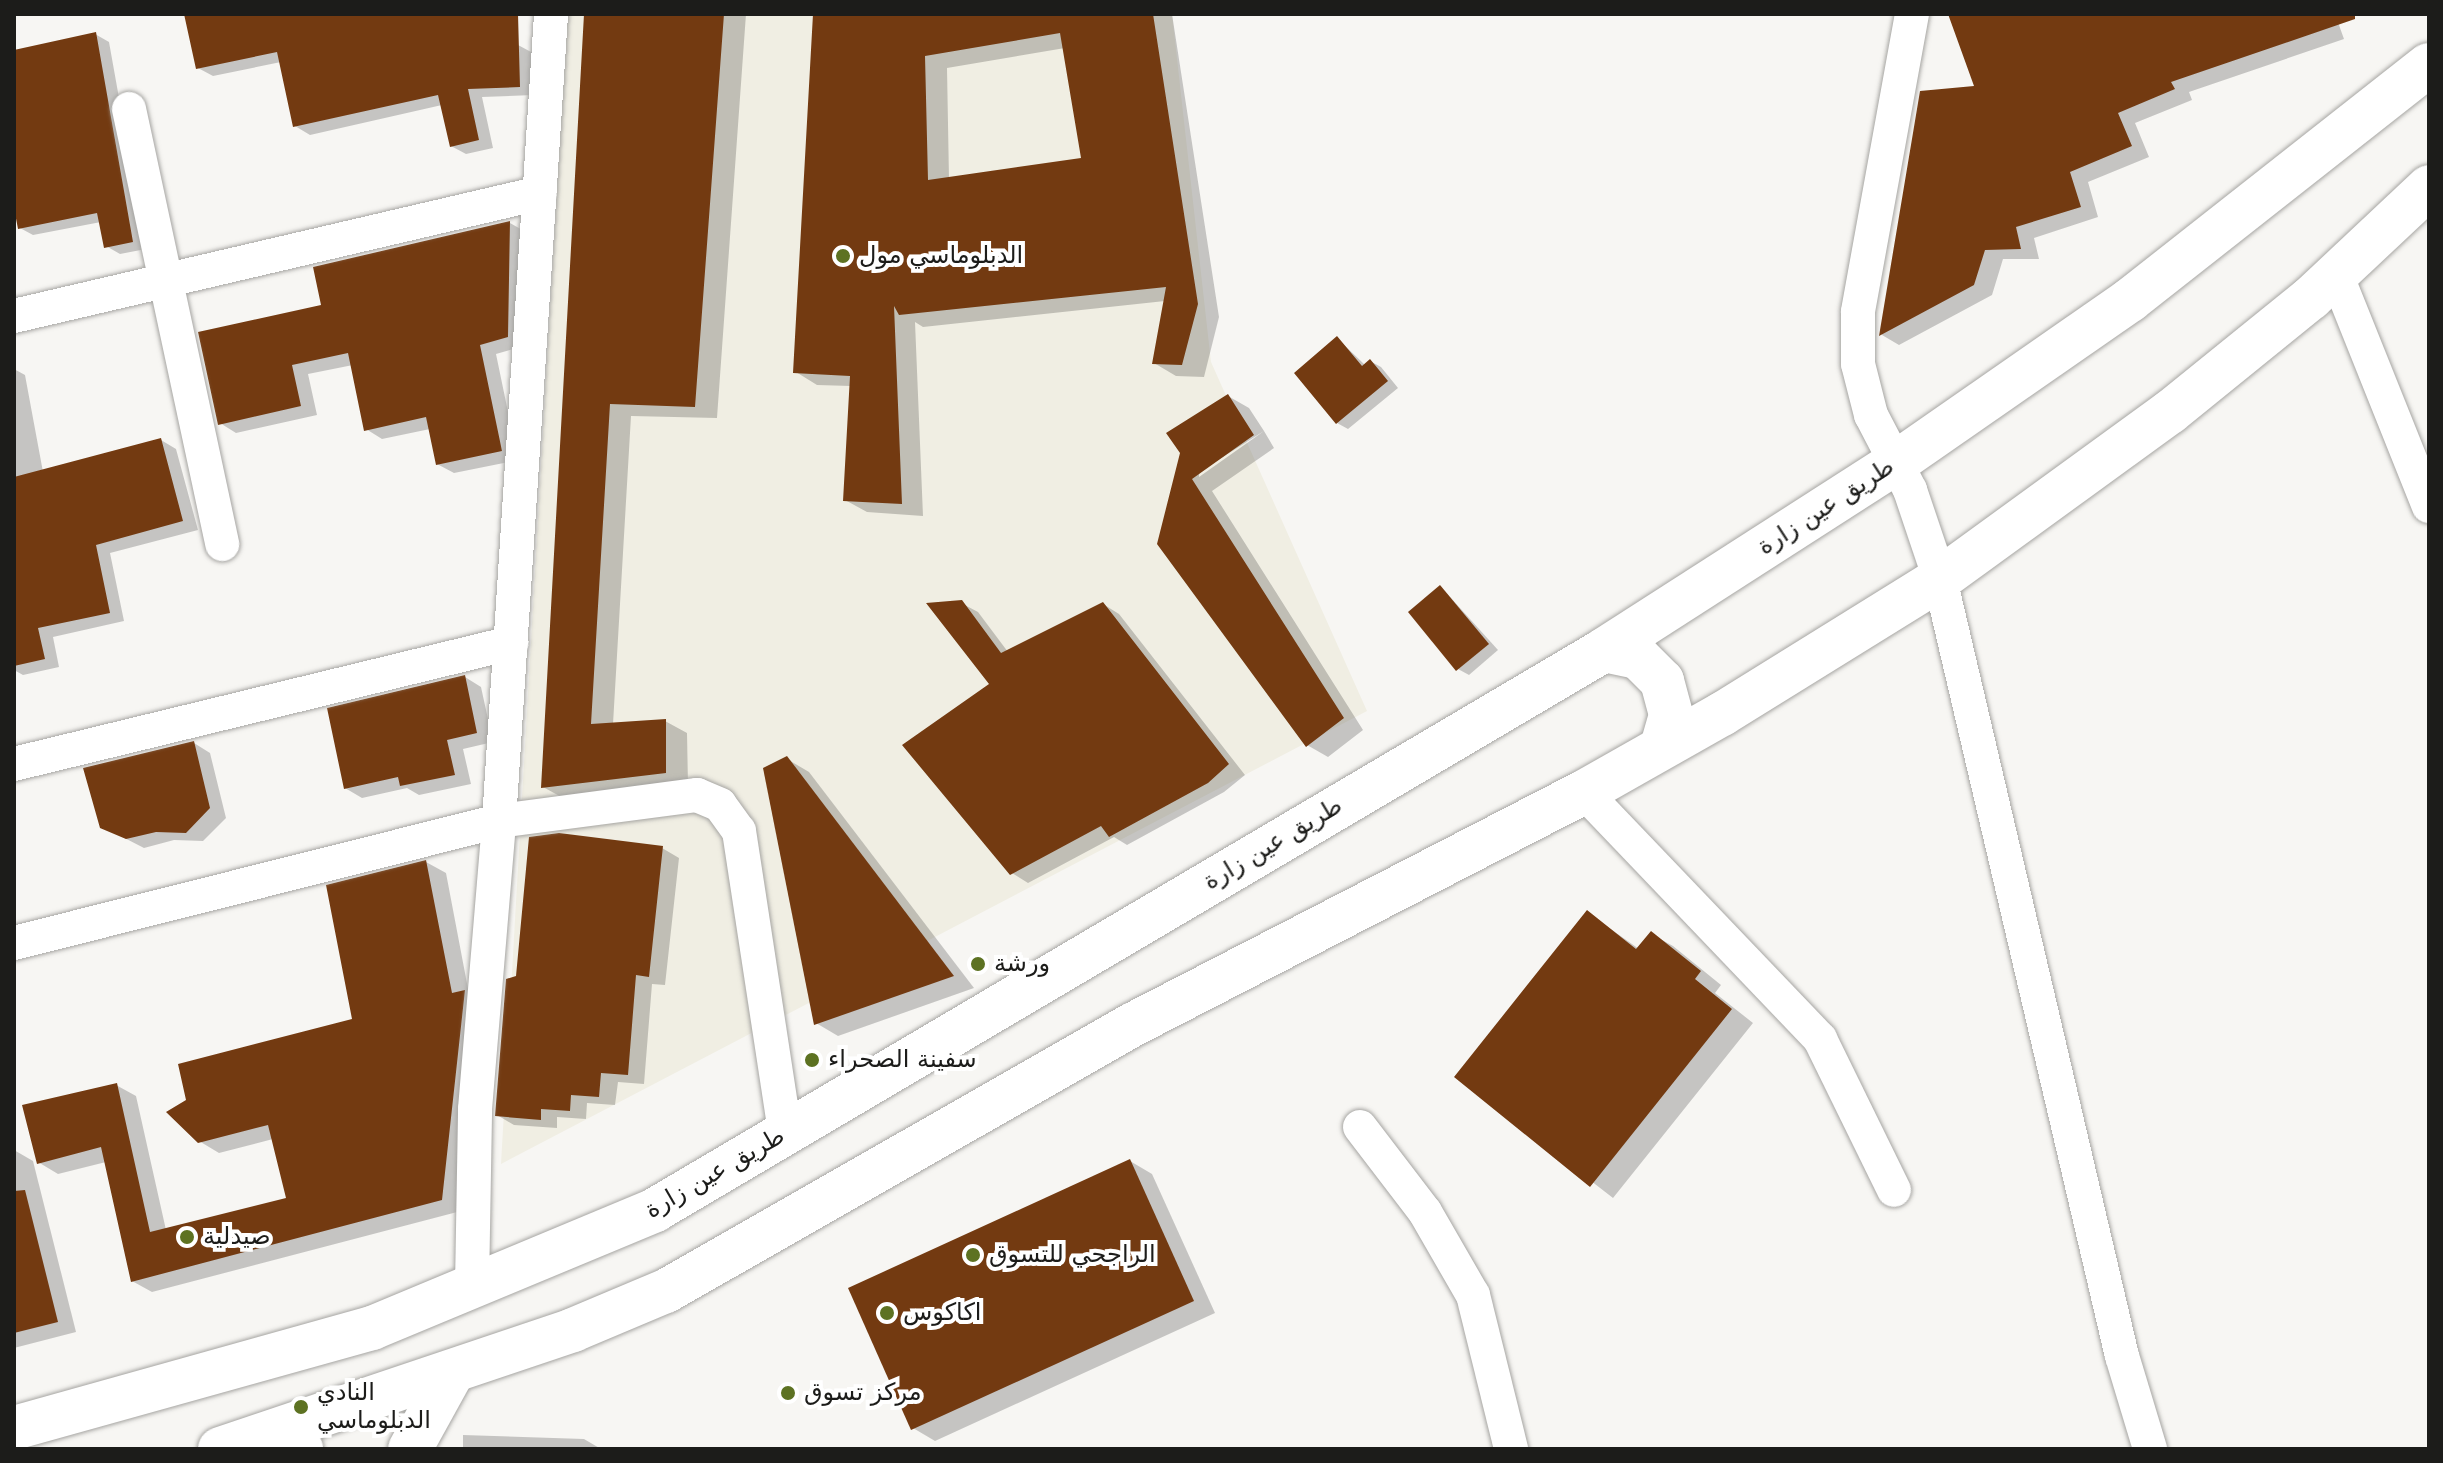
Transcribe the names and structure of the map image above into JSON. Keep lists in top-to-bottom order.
{
  "streets": {
    "main road": ["طريق عين زارة"]
  },
  "places": [
    "الدبلوماسي مول",
    "ورشة",
    "سفينة الصحراء",
    "صيدلية",
    "الراجحي للتسوق",
    "اكاكوس",
    "مركز تسوق",
    "النادي الدبلوماسي"
  ]
}
